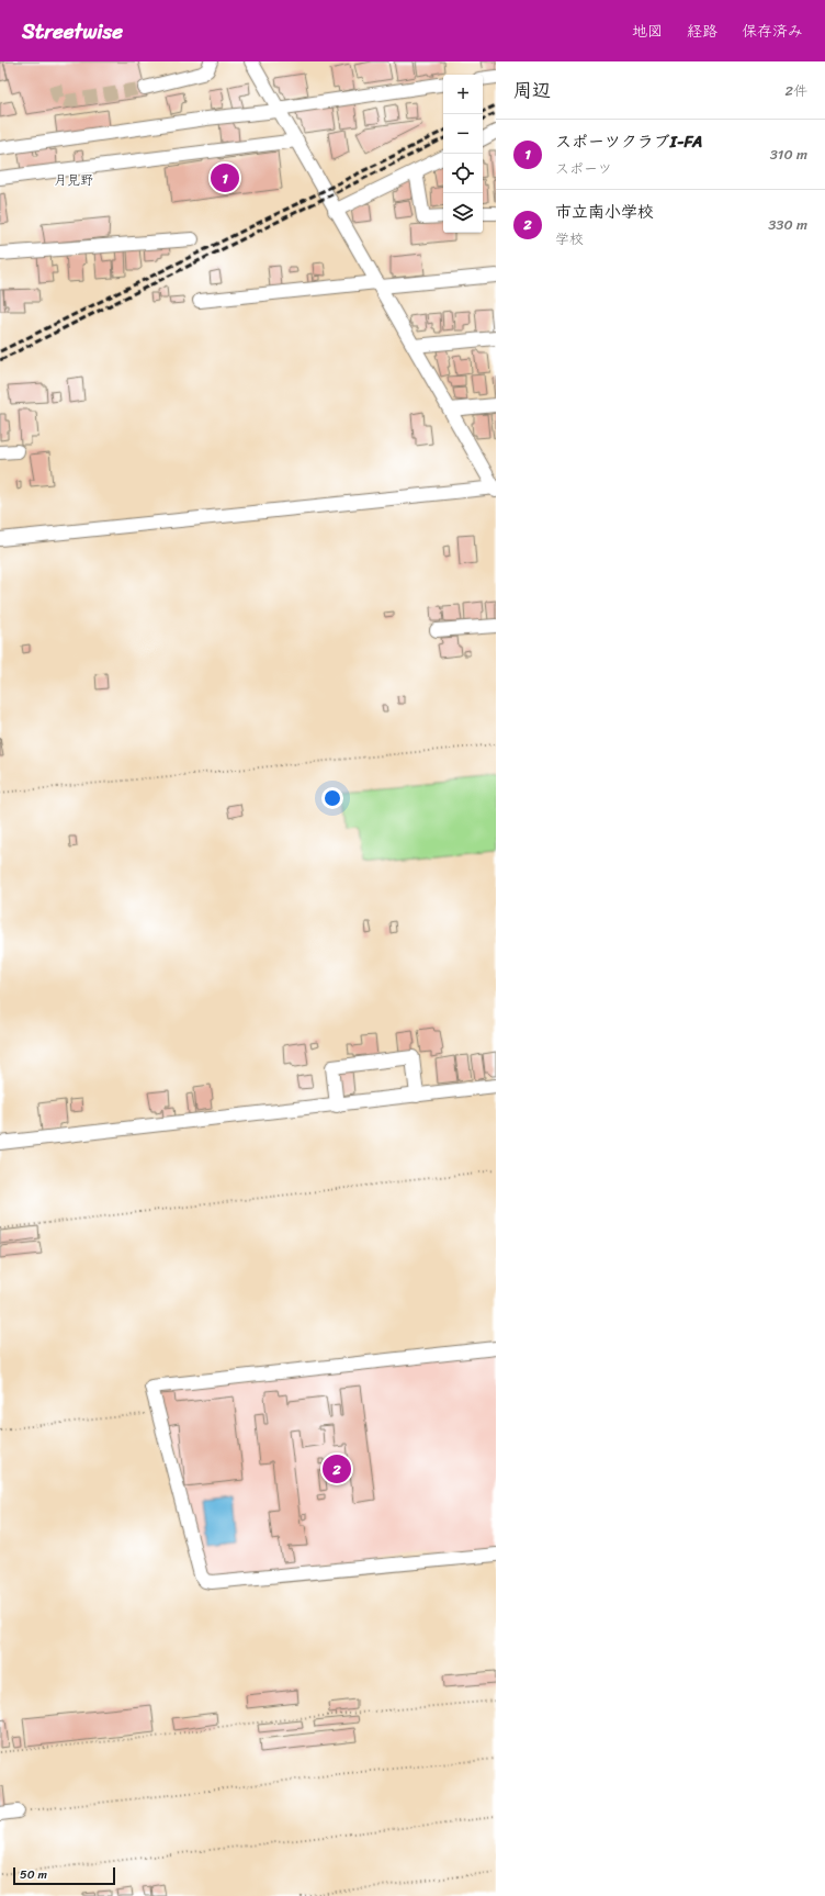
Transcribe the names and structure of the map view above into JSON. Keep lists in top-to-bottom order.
{
  "districts": ["月見野"],
  "scale_bar": "50 m",
  "page": {
    "header": "Streetwise",
    "nav": ["地図", "経路", "保存済み"],
    "heading": ["周辺", "2件"],
    "map_buttons": ["+", "−"],
    "list": [
      {
        "mark": "1",
        "name": "スポーツクラブI-FA",
        "note": "スポーツ",
        "value": "310 m"
      },
      {
        "mark": "2",
        "name": "市立南小学校",
        "note": "学校",
        "value": "330 m"
      }
    ],
    "pins": ["1", "2"],
    "scale": "50 m"
  }
}
